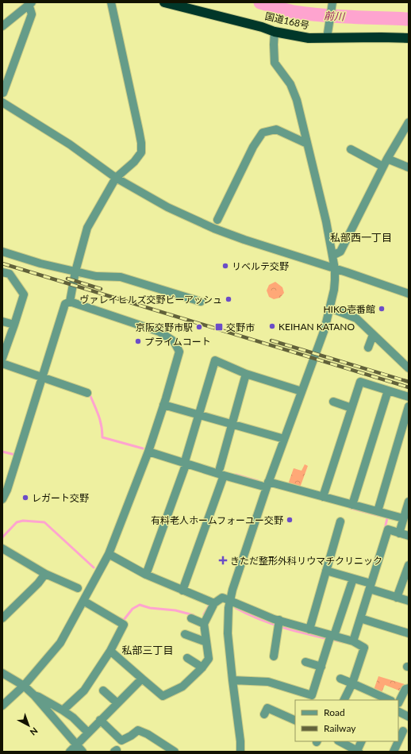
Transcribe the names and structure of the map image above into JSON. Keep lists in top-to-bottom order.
{
  "streets": {
    "highway": ["国道168号"]
  },
  "districts": ["私部西一丁目", "私部三丁目"],
  "water": ["前川"],
  "places": {
    "other": [
      "リベルテ交野",
      "ヴァレイヒルズ交野ビーアッシュ",
      "HIKO壱番館",
      "KEIHAN KATANO",
      "京阪交野市駅",
      "プライムコート",
      "レガート交野",
      "有料老人ホームフォーユー交野"
    ],
    "transit": ["交野市"],
    "health": ["きただ整形外科リウマチクリニック"]
  },
  "legend": ["Road", "Railway"],
  "north": "bottom right"
}
